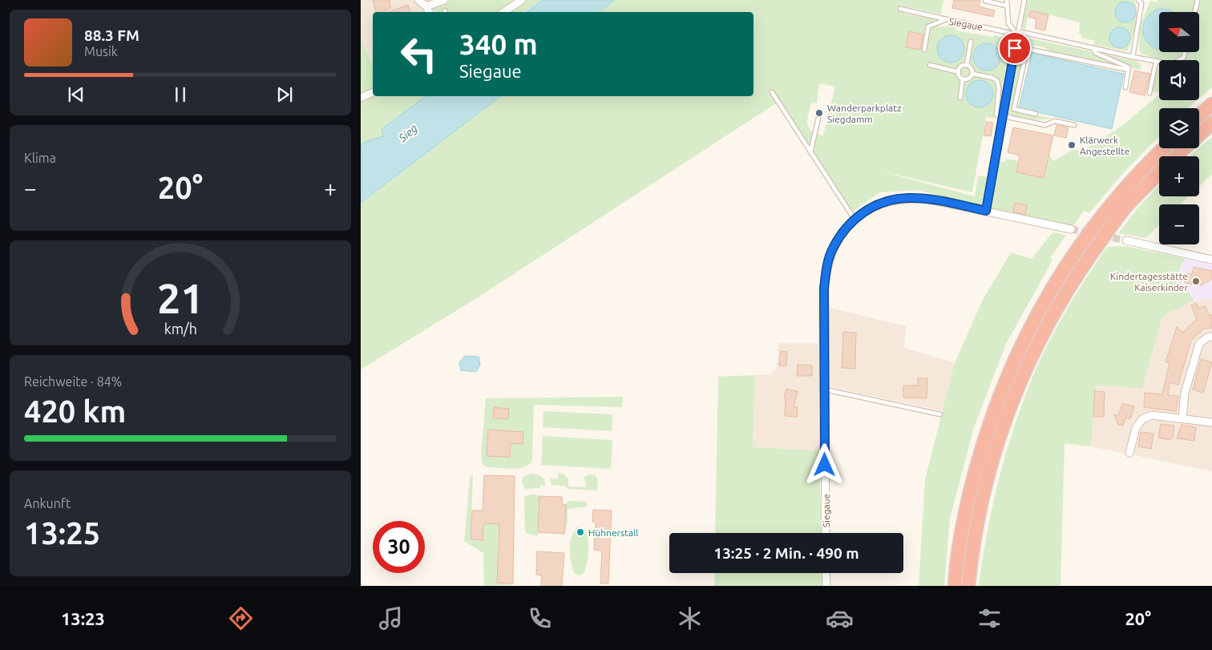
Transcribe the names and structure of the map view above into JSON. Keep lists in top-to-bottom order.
{
  "streets": {
    "street": ["Siegaue"]
  },
  "water": ["Sieg"],
  "places": [
    "Wanderparkplatz Siegdamm",
    "Klärwerk Angestellte",
    "Kindertagesstätte Kaiserkinder",
    "Hühnerstall"
  ],
  "north": "left",
  "page": {
    "map_buttons": ["+", "−"],
    "turn": ["340 m", "Siegaue"],
    "song": ["88.3 FM", "Musik"],
    "tile": [
      "Klima",
      ["Reichweite · 84%", "420 km"],
      ["Ankunft", "13:25"]
    ],
    "heat": ["−", "20°", "+"],
    "limit": "30",
    "trip": "13:25 · 2 Min. · 490 m",
    "tabs": ["13:23", "20°"],
    "gauge": ["21", "km/h"]
  }
}
